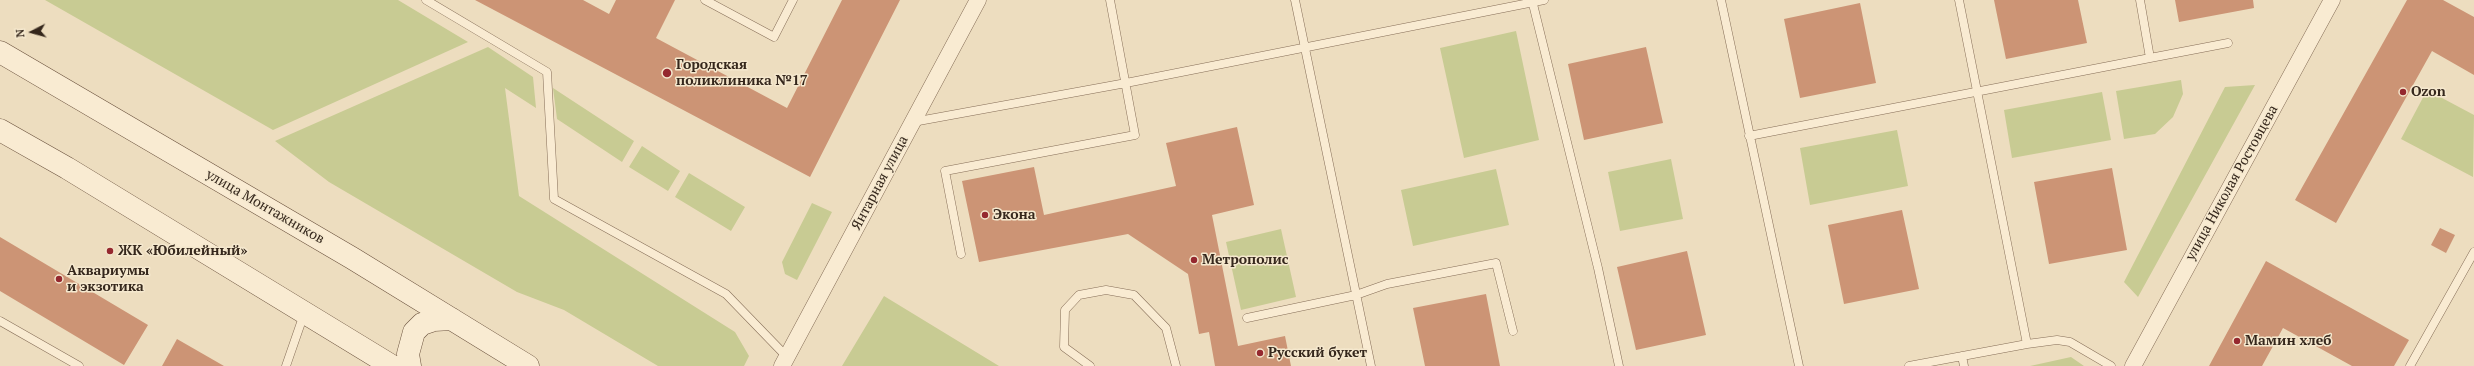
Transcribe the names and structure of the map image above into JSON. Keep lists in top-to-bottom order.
{
  "streets": {
    "main road": ["улица Монтажников"],
    "street": ["Янтарная улица", "улица Николая Ростовцева"]
  },
  "places": [
    "Городская поликлиника №17",
    "Ozon",
    "Экона",
    "ЖК «Юбилейный»",
    "Метрополис",
    "Аквариумы и экзотика",
    "Мамин хлеб",
    "Русский букет"
  ],
  "north": "left"
}
